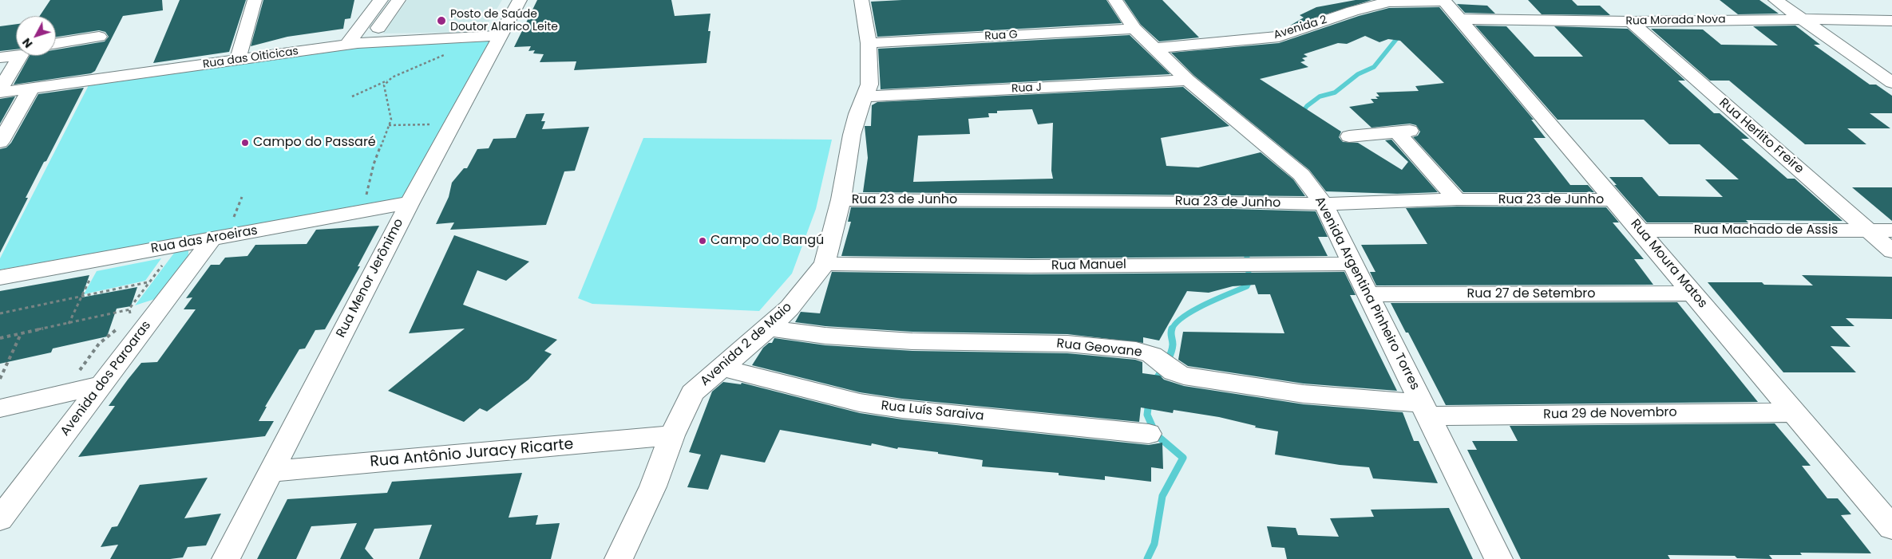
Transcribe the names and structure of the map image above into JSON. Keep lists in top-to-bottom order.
{
  "streets": {
    "street": [
      "Rua Morada Nova",
      "Avenida 2",
      "Rua G",
      "Rua das Oiticicas",
      "Rua J",
      "Rua Herlito Freire",
      "Rua 23 de Junho",
      "Rua Machado de Assis",
      "Rua das Aroeiras",
      "Rua Moura Matos",
      "Rua Manuel",
      "Rua Menor Jerônimo",
      "Avenida Argentina Pinheiro Torres",
      "Rua 27 de Setembro",
      "Avenida 2 de Maio",
      "Rua Geovane",
      "Avenida dos Paroaras",
      "Rua Luís Saraiva",
      "Rua 29 de Novembro",
      "Rua Antônio Juracy Ricarte"
    ]
  },
  "crossings": [
    ["Rua Morada Nova", "Rua Herlito Freire"],
    ["Rua Morada Nova", "Rua Moura Matos"],
    ["Avenida 2", "Rua Moura Matos"],
    ["Avenida 2", "Avenida Argentina Pinheiro Torres"],
    ["Rua G", "Avenida Argentina Pinheiro Torres"],
    ["Rua G", "Avenida 2 de Maio"],
    ["Rua das Oiticicas", "Rua Menor Jerônimo"],
    ["Rua J", "Avenida Argentina Pinheiro Torres"],
    ["Rua J", "Avenida 2 de Maio"],
    ["Rua Herlito Freire", "Rua Machado de Assis"],
    ["Rua 23 de Junho", "Rua Moura Matos"],
    ["Rua 23 de Junho", "Avenida Argentina Pinheiro Torres"],
    ["Rua 23 de Junho", "Avenida 2 de Maio"],
    ["Rua Machado de Assis", "Rua Moura Matos"],
    ["Rua das Aroeiras", "Rua Menor Jerônimo"],
    ["Rua das Aroeiras", "Avenida dos Paroaras"],
    ["Rua Moura Matos", "Rua 27 de Setembro"],
    ["Rua Moura Matos", "Rua 29 de Novembro"],
    ["Rua Manuel", "Avenida Argentina Pinheiro Torres"],
    ["Rua Manuel", "Avenida 2 de Maio"],
    ["Rua Menor Jerônimo", "Rua Antônio Juracy Ricarte"],
    ["Avenida Argentina Pinheiro Torres", "Rua 27 de Setembro"],
    ["Avenida Argentina Pinheiro Torres", "Rua Geovane"],
    ["Avenida Argentina Pinheiro Torres", "Rua 29 de Novembro"],
    ["Avenida 2 de Maio", "Rua Geovane"],
    ["Avenida 2 de Maio", "Rua Luís Saraiva"],
    ["Avenida 2 de Maio", "Rua Antônio Juracy Ricarte"],
    ["Rua Geovane", "Rua 29 de Novembro"]
  ],
  "places": ["Posto de Saúde Doutor Alarico Leite", "Campo do Passaré", "Campo do Bangú"],
  "north": "bottom left"
}
